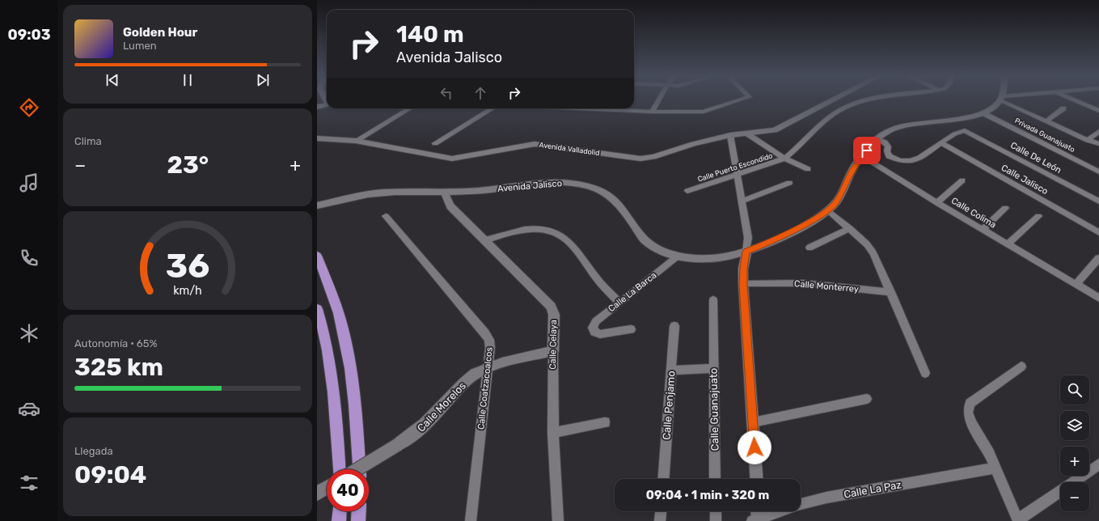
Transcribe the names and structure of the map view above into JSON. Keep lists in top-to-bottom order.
{
  "streets": {
    "street": [
      "Privada Guanajuato",
      "Avenida Valladolid",
      "Calle De León",
      "Calle Puerto Escondido",
      "Calle Jalisco",
      "Avenida Jalisco",
      "Calle Colima",
      "Calle Monterrey",
      "Calle La Barca",
      "Calle Celaya",
      "Calle Coatzacoalcos",
      "Calle Penjamo",
      "Calle Morelos",
      "Calle Guanajuato",
      "Calle La Paz"
    ]
  },
  "crossings": [
    ["Privada Guanajuato", "Avenida Jalisco"],
    ["Calle De León", "Calle Jalisco"],
    ["Avenida Jalisco", "Calle Colima"],
    ["Avenida Jalisco", "Calle La Barca"],
    ["Avenida Jalisco", "Calle Celaya"],
    ["Calle Coatzacoalcos", "Calle Morelos"]
  ],
  "page": {
    "tabs": "09:03",
    "turn": ["140 m", "Avenida Jalisco"],
    "song": ["Golden Hour", "Lumen"],
    "tile": [
      "Clima",
      ["Autonomía · 65%", "325 km"],
      ["Llegada", "09:04"]
    ],
    "heat": ["−", "23°", "+"],
    "map_buttons": ["+", "−"],
    "limit": "40",
    "trip": "09:04 · 1 min · 320 m",
    "gauge": ["36", "km/h"]
  }
}
